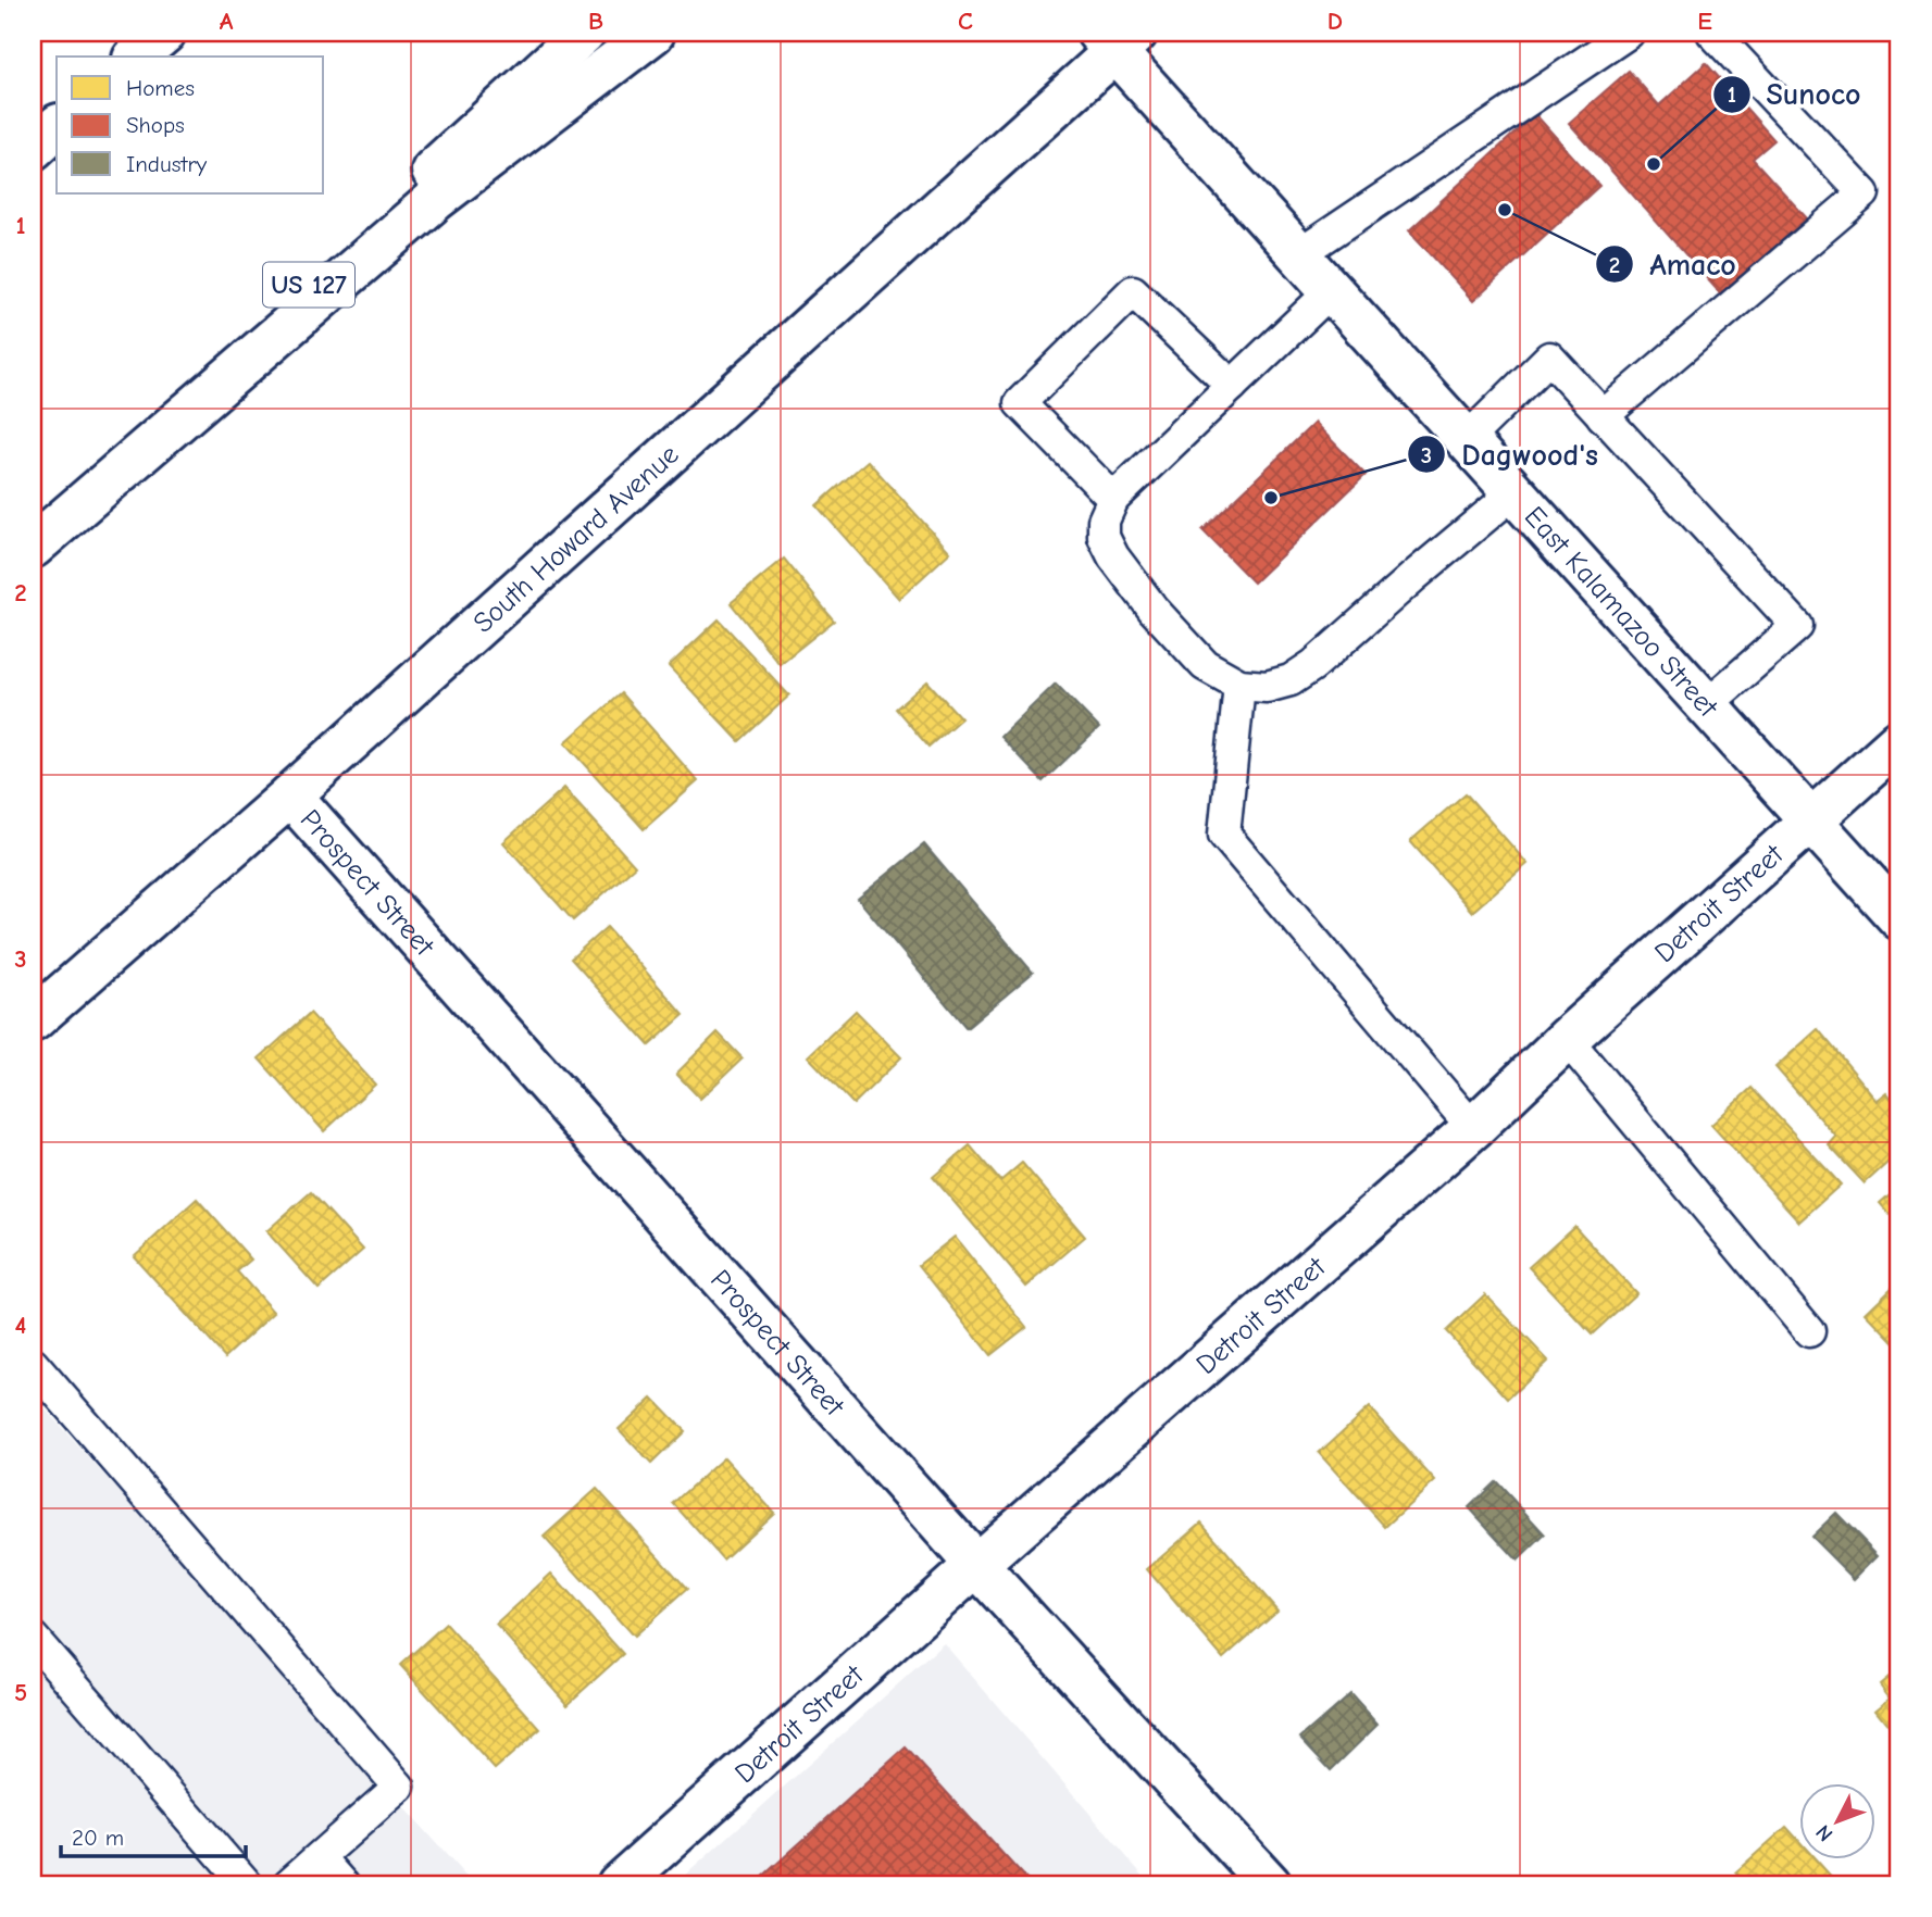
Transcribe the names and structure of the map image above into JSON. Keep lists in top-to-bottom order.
{
  "streets": {
    "main road": [
      "US 127",
      "South Howard Avenue",
      "East Kalamazoo Street",
      "Prospect Street",
      "Detroit Street"
    ]
  },
  "crossings": [
    ["South Howard Avenue", "East Kalamazoo Street"],
    ["South Howard Avenue", "Prospect Street"],
    ["East Kalamazoo Street", "Detroit Street"],
    ["Prospect Street", "Detroit Street"]
  ],
  "places": ["Sunoco", "Amaco", "Dagwood's"],
  "legend": ["Homes", "Shops", "Industry"],
  "scale_bar": "20 m",
  "north": "bottom left",
  "grid": {
    "columns": [
      "A",
      "B",
      "C",
      "D",
      "E"
    ],
    "rows": [
      "1",
      "2",
      "3",
      "4",
      "5"
    ]
  }
}
